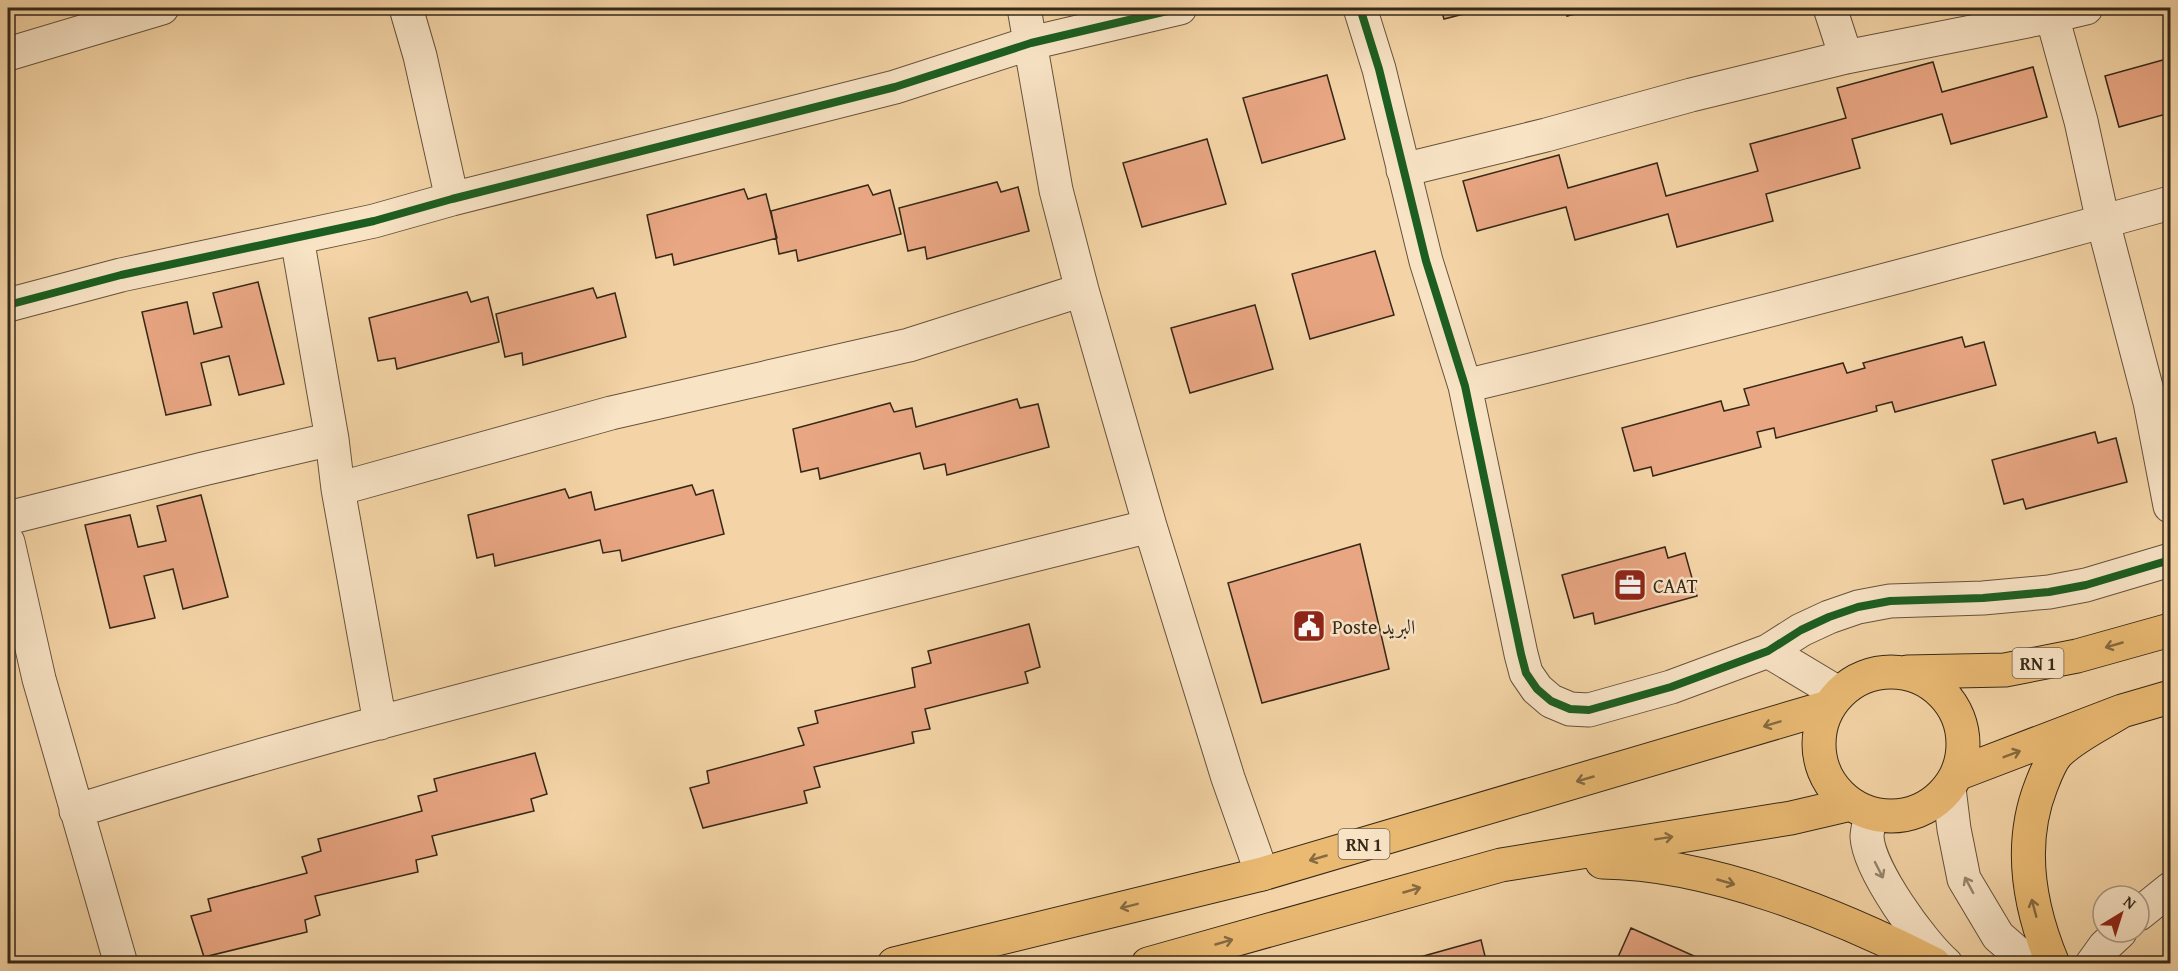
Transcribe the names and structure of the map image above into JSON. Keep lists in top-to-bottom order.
{
  "streets": {
    "highway": ["RN 1"]
  },
  "places": {
    "office": ["CAAT"],
    "public building": ["Poste البريد"]
  },
  "north": "top right"
}
